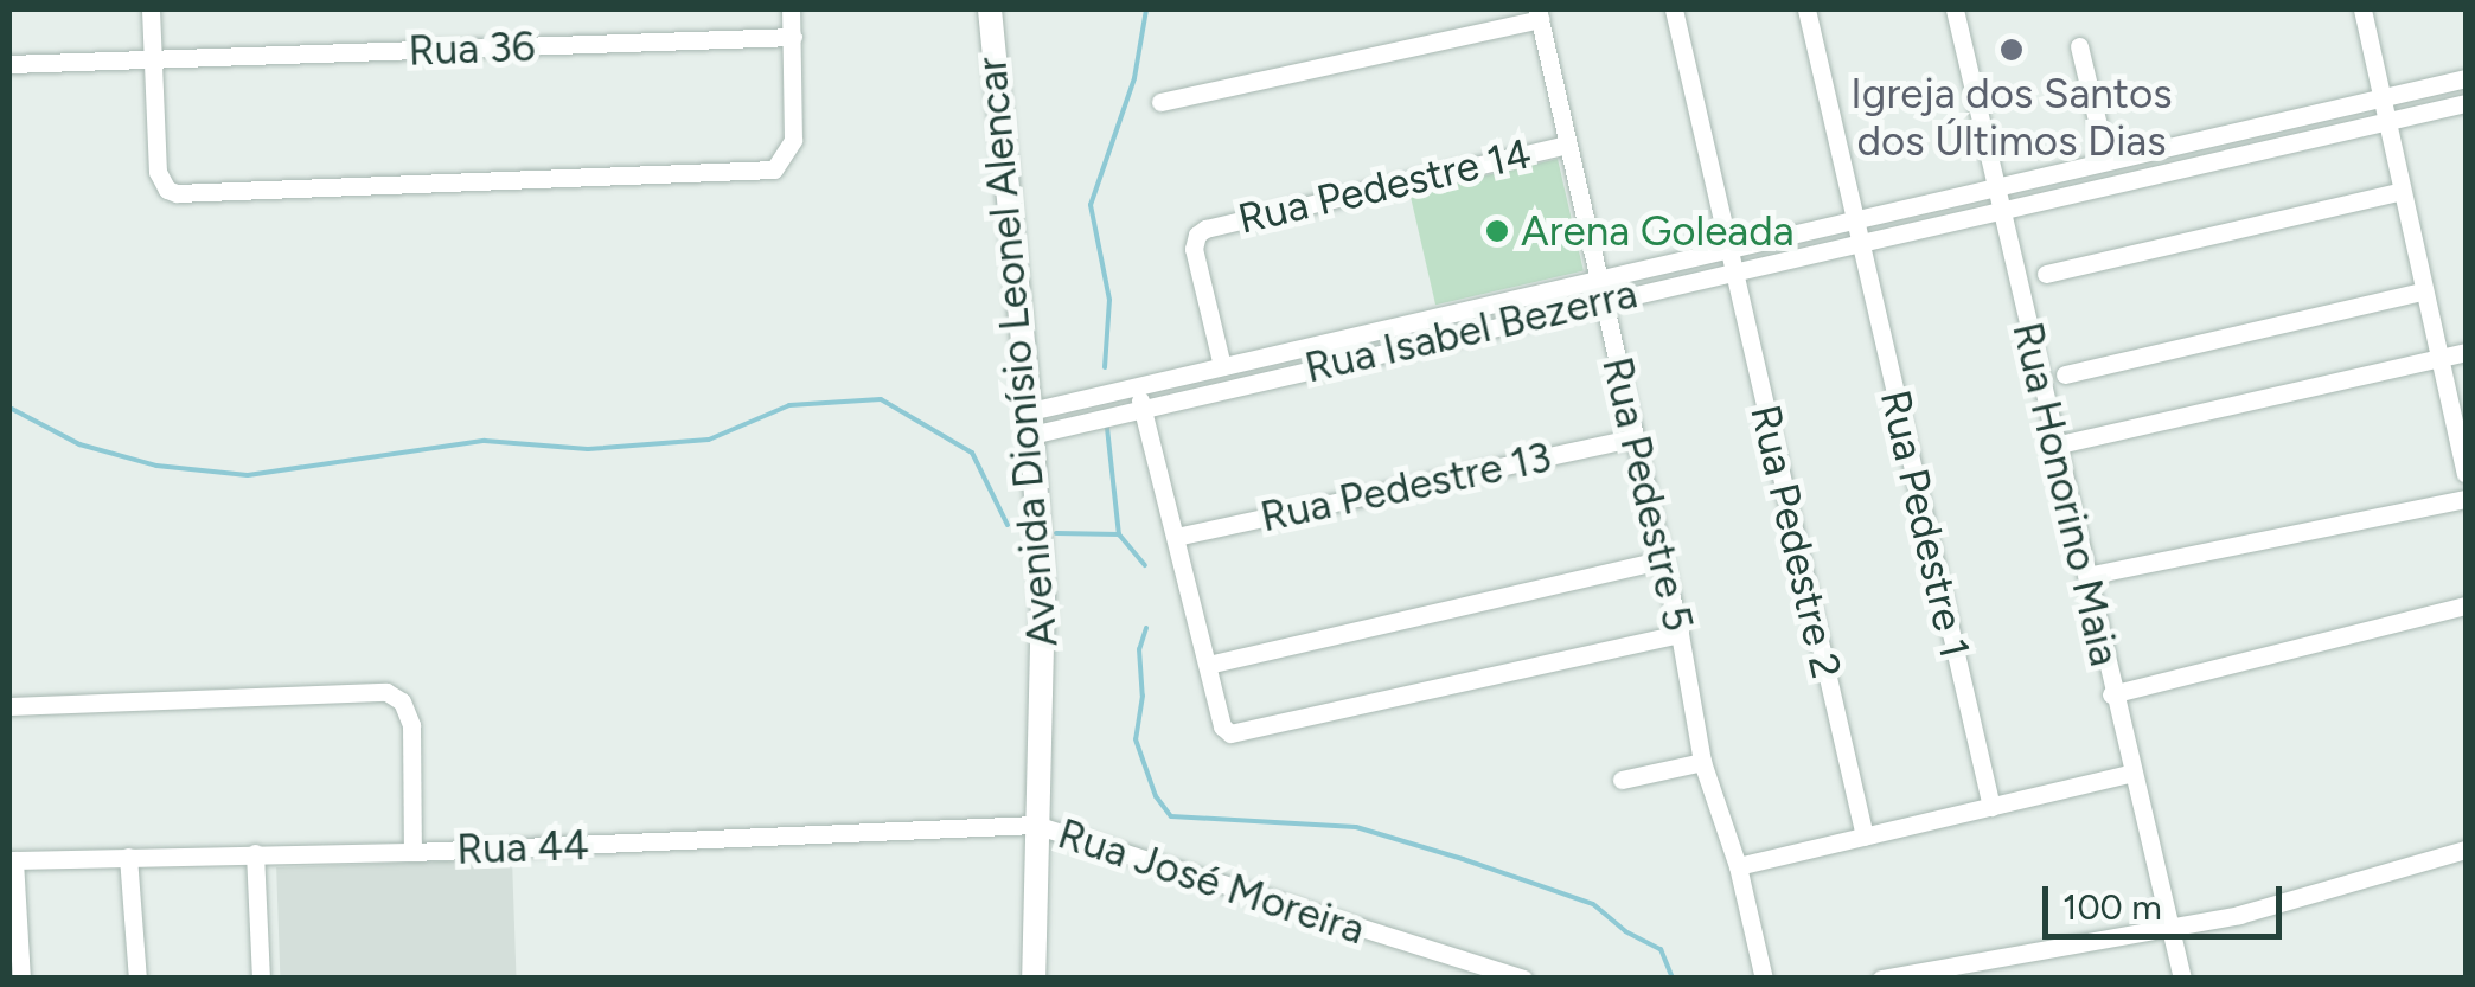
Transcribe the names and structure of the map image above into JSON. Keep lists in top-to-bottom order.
{
  "streets": {
    "street": [
      "Rua 36",
      "Rua Pedestre 14",
      "Rua Isabel Bezerra",
      "Avenida Dionísio Leonel Alencar",
      "Rua Pedestre 13",
      "Rua Pedestre 5",
      "Rua Honorino Maia",
      "Rua Pedestre 1",
      "Rua Pedestre 2",
      "Rua 44",
      "Rua José Moreira"
    ]
  },
  "crossings": [
    ["Rua Pedestre 14", "Rua Isabel Bezerra"],
    ["Rua Pedestre 14", "Rua Pedestre 5"],
    ["Rua Isabel Bezerra", "Avenida Dionísio Leonel Alencar"],
    ["Rua Isabel Bezerra", "Rua Pedestre 5"],
    ["Rua Isabel Bezerra", "Rua Honorino Maia"],
    ["Rua Isabel Bezerra", "Rua Pedestre 1"],
    ["Rua Isabel Bezerra", "Rua Pedestre 2"],
    ["Avenida Dionísio Leonel Alencar", "Rua 44"],
    ["Avenida Dionísio Leonel Alencar", "Rua José Moreira"],
    ["Rua Pedestre 13", "Rua Pedestre 5"],
    ["Rua 44", "Rua José Moreira"]
  ],
  "places": ["Igreja dos Santos dos Últimos Dias", "Arena Goleada"],
  "scale_bar": "100 m"
}
